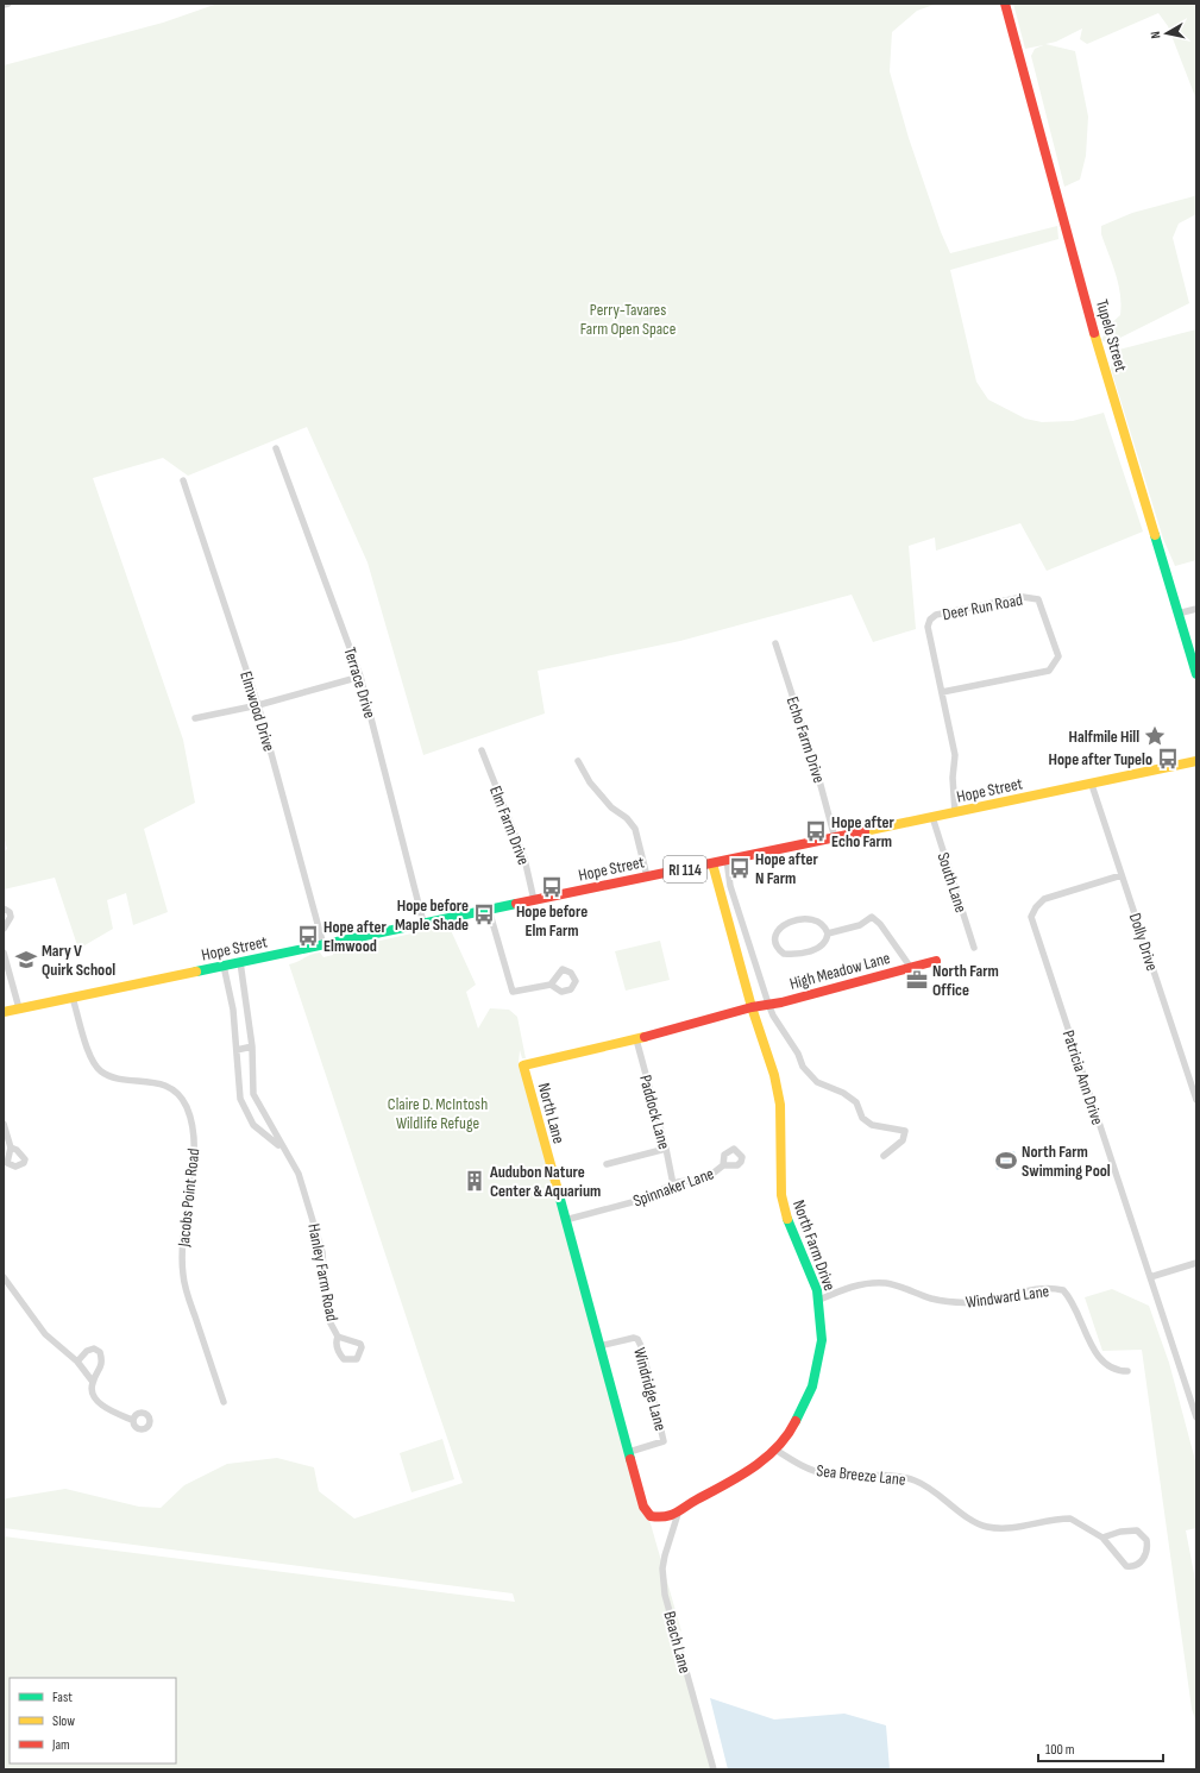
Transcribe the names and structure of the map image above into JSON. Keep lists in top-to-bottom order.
{
  "streets": {
    "main road": [
      "Tupelo Street",
      "Hope Street",
      "RI 114",
      "High Meadow Lane",
      "North Lane",
      "North Farm Drive"
    ],
    "street": [
      "Deer Run Road",
      "Terrace Drive",
      "Elmwood Drive",
      "Echo Farm Drive",
      "Elm Farm Drive",
      "South Lane",
      "Dolly Drive",
      "Patricia Ann Drive",
      "Paddock Lane",
      "Spinnaker Lane",
      "Jacobs Point Road",
      "Hanley Farm Road",
      "Windward Lane",
      "Windridge Lane",
      "Sea Breeze Lane",
      "Beach Lane"
    ]
  },
  "crossings": [
    ["Deer Run Road", "Hope Street"],
    ["Terrace Drive", "Hope Street"],
    ["Elmwood Drive", "Hope Street"],
    ["Echo Farm Drive", "Hope Street"],
    ["Hope Street", "Elm Farm Drive"],
    ["Hope Street", "RI 114"],
    ["Hope Street", "South Lane"],
    ["Hope Street", "Dolly Drive"],
    ["Hope Street", "Jacobs Point Road"],
    ["Hope Street", "North Farm Drive"],
    ["Hope Street", "Hanley Farm Road"],
    ["RI 114", "Jacobs Point Road"],
    ["Dolly Drive", "Patricia Ann Drive"],
    ["High Meadow Lane", "North Lane"],
    ["High Meadow Lane", "North Farm Drive"],
    ["Paddock Lane", "North Lane"],
    ["Paddock Lane", "Spinnaker Lane"],
    ["North Lane", "Spinnaker Lane"],
    ["North Lane", "North Farm Drive"],
    ["North Lane", "Windridge Lane"],
    ["North Lane", "Beach Lane"],
    ["North Farm Drive", "Windward Lane"],
    ["North Farm Drive", "Sea Breeze Lane"],
    ["North Farm Drive", "Beach Lane"]
  ],
  "parks": ["Perry-Tavares Farm Open Space", "Claire D. McIntosh Wildlife Refuge"],
  "places": {
    "place": ["Halfmile Hill"],
    "bus stop": [
      "Hope after Tupelo",
      "Hope after Echo Farm",
      "Hope after N Farm",
      "Hope before Elm Farm",
      "Hope before Maple Shade",
      "Hope after Elmwood"
    ],
    "school or university": ["Mary V Quirk School"],
    "office": ["North Farm Office"],
    "sports": ["North Farm Swimming Pool"],
    "building": ["Audubon Nature Center & Aquarium"]
  },
  "legend": ["Fast", "Slow", "Jam"],
  "scale_bar": "100 m",
  "north": "left"
}
